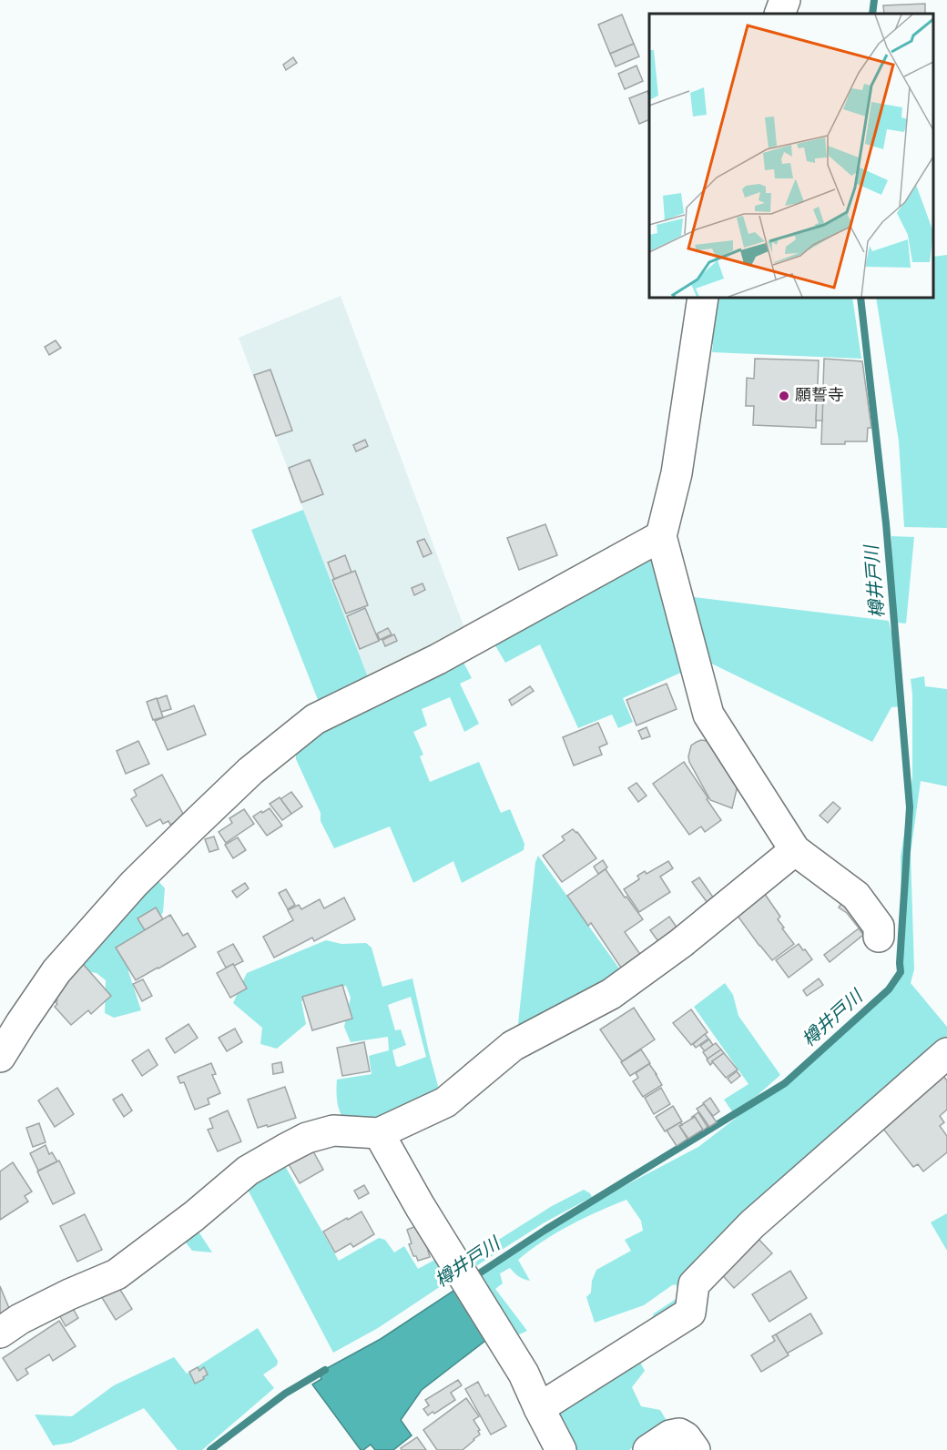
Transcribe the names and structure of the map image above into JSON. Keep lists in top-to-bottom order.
{
  "water": ["樽井戸川"],
  "places": ["願誓寺"]
}
